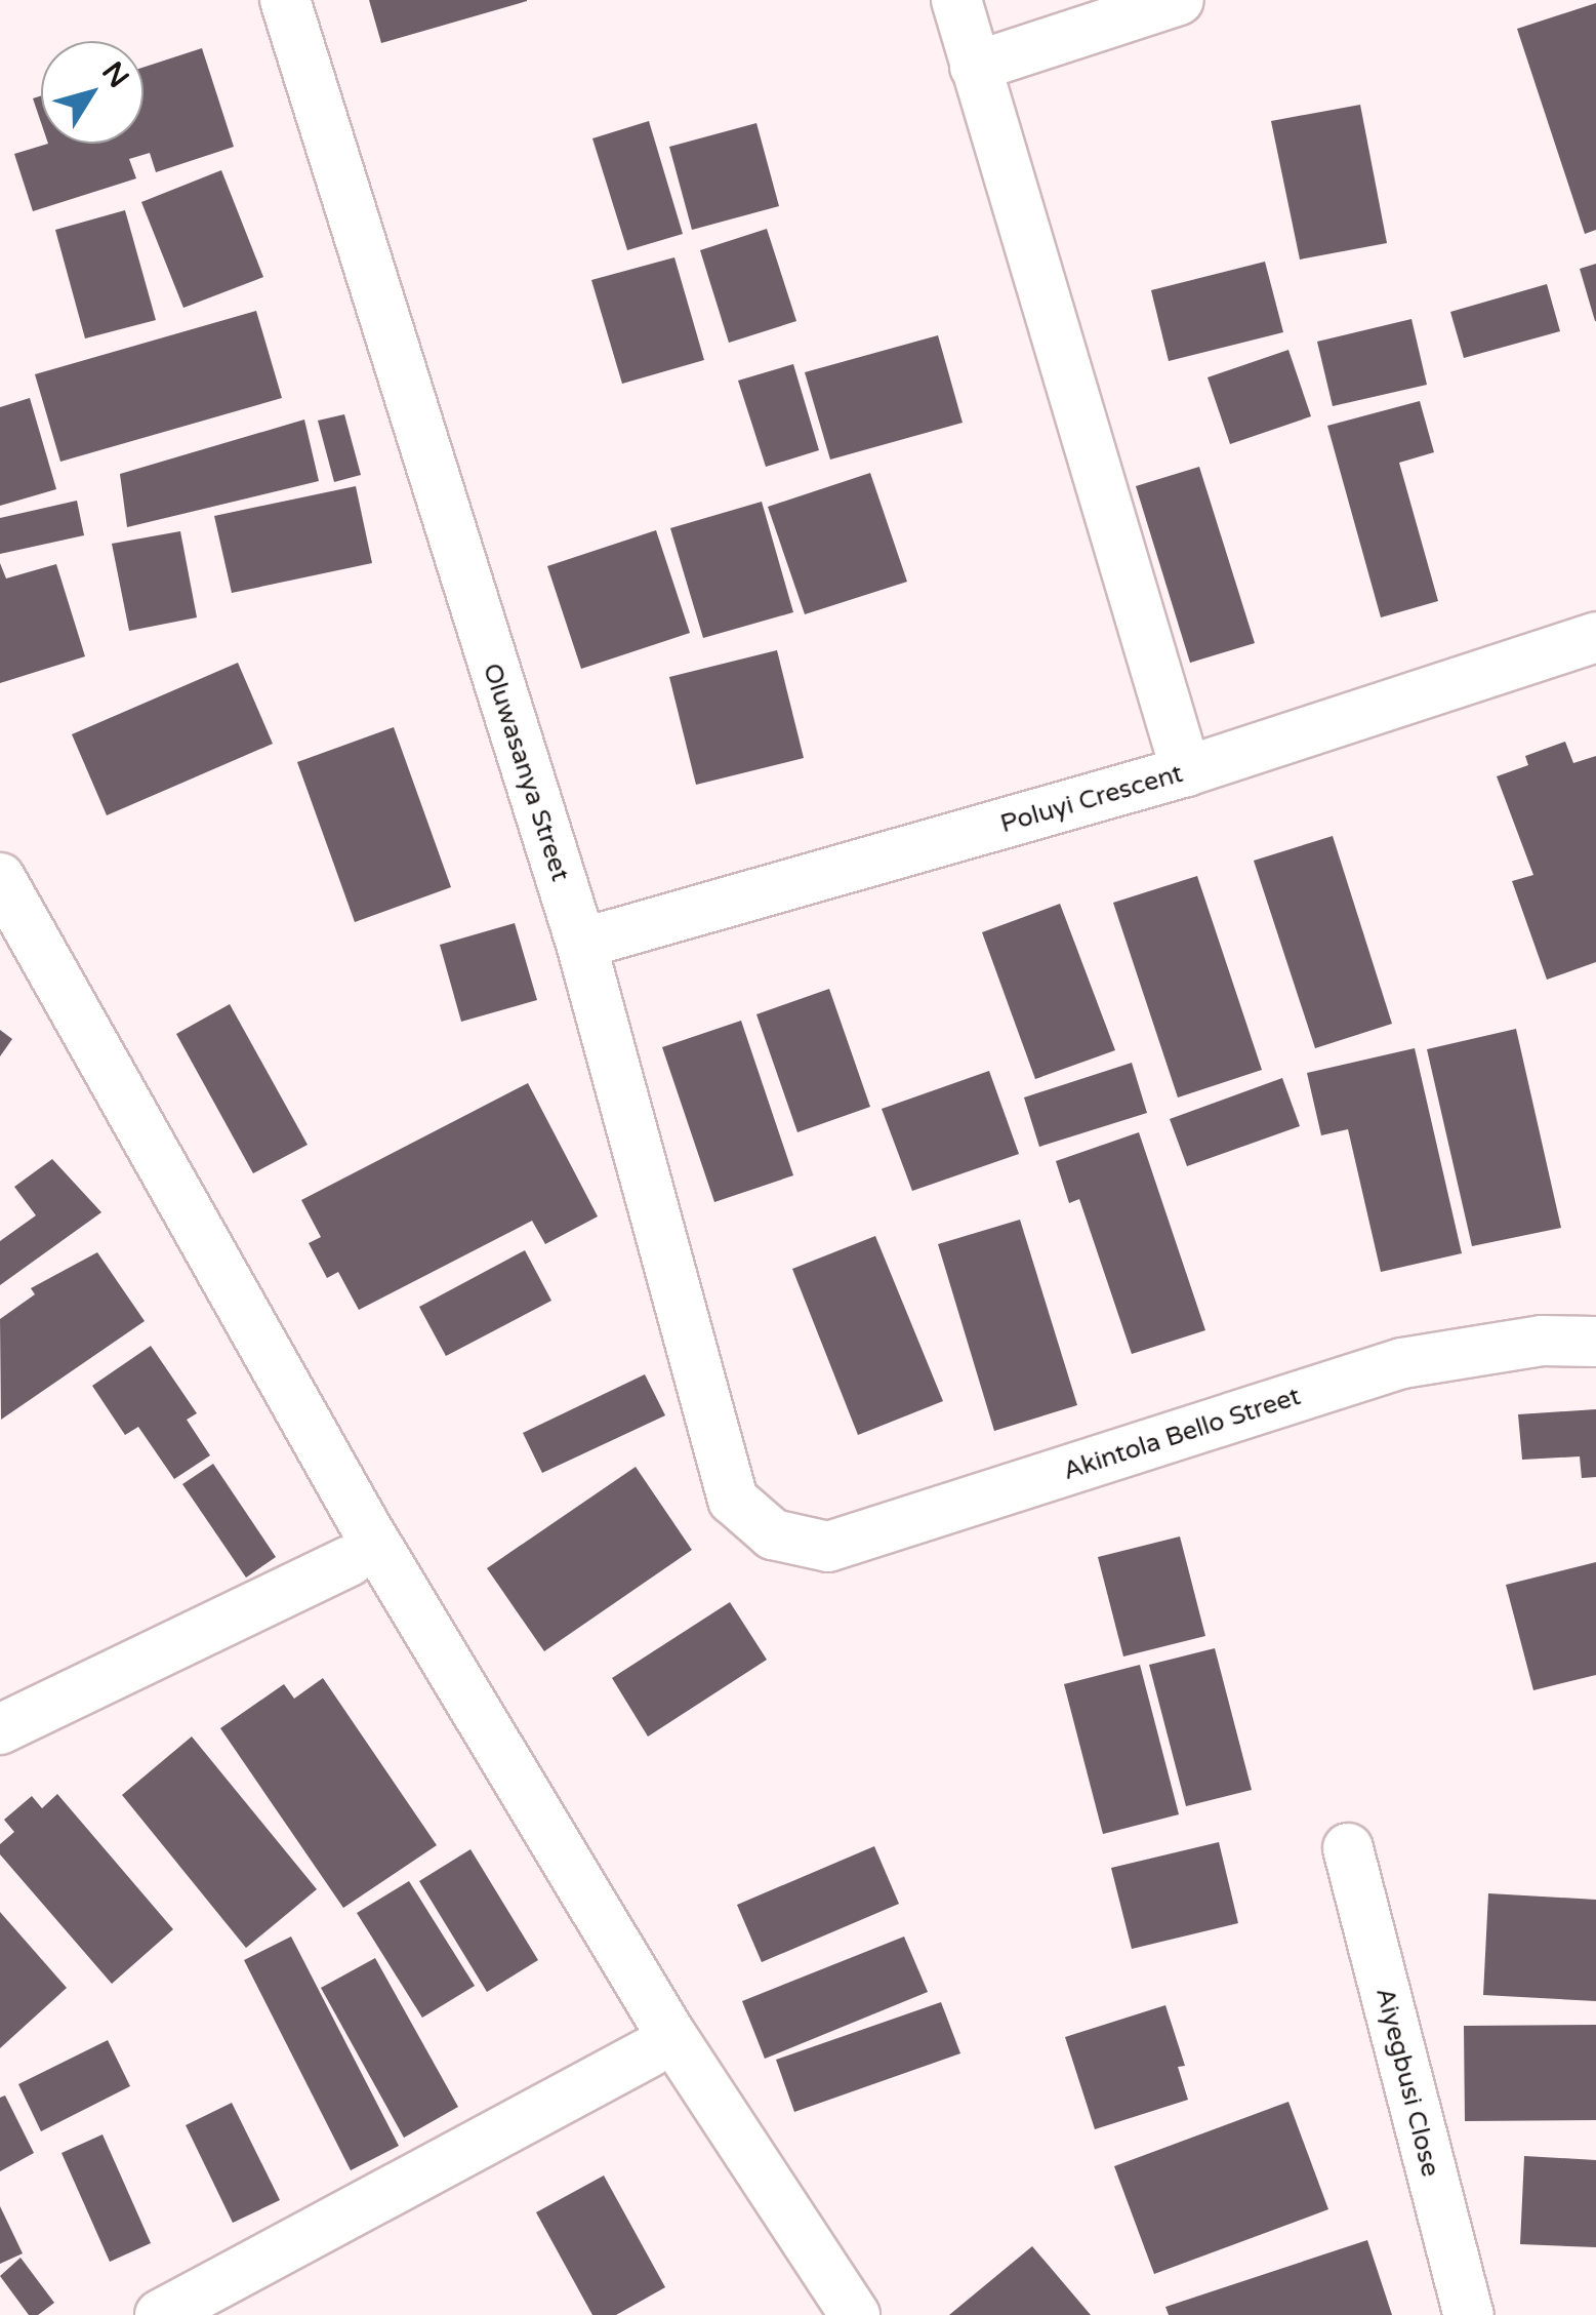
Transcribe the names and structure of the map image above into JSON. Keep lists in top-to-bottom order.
{
  "streets": {
    "street": [
      "Oluwasanya Street",
      "Poluyi Crescent",
      "Akintola Bello Street",
      "Aiyegbusi Close"
    ]
  },
  "crossings": [
    ["Oluwasanya Street", "Poluyi Crescent"],
    ["Oluwasanya Street", "Akintola Bello Street"]
  ],
  "north": "top right"
}
